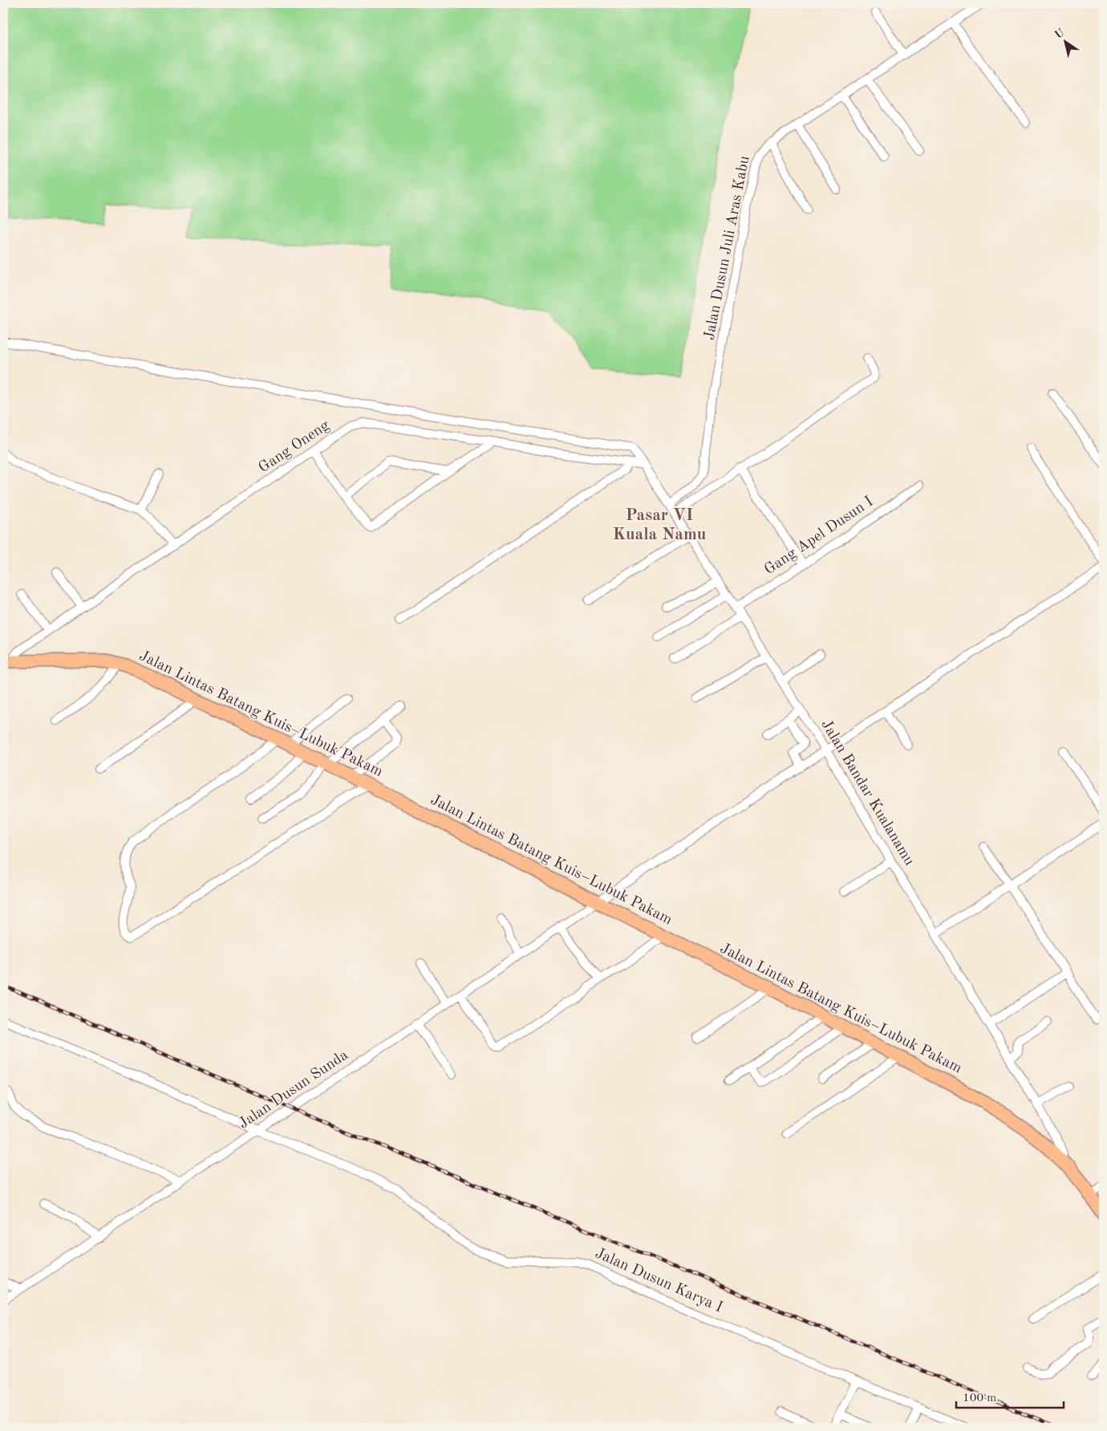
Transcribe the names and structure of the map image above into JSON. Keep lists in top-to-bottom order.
{
  "streets": {
    "highway": ["Jalan Lintas Batang Kuis–Lubuk Pakam"],
    "street": [
      "Jalan Dusun Juli Aras Kabu",
      "Gang Oneng",
      "Gang Apel Dusun I",
      "Jalan Bandar Kualanamu",
      "Jalan Dusun Sunda",
      "Jalan Dusun Karya I"
    ]
  },
  "crossings": [
    ["Jalan Dusun Juli Aras Kabu", "Jalan Bandar Kualanamu"],
    ["Gang Oneng", "Jalan Lintas Batang Kuis–Lubuk Pakam"],
    ["Gang Oneng", "Jalan Bandar Kualanamu"],
    ["Gang Apel Dusun I", "Jalan Bandar Kualanamu"],
    ["Jalan Lintas Batang Kuis–Lubuk Pakam", "Jalan Bandar Kualanamu"],
    ["Jalan Lintas Batang Kuis–Lubuk Pakam", "Jalan Dusun Sunda"],
    ["Jalan Bandar Kualanamu", "Jalan Dusun Sunda"],
    ["Jalan Dusun Sunda", "Jalan Dusun Karya I"]
  ],
  "districts": ["Pasar VI Kuala Namu"],
  "scale_bar": "100 m",
  "north": "top left"
}
